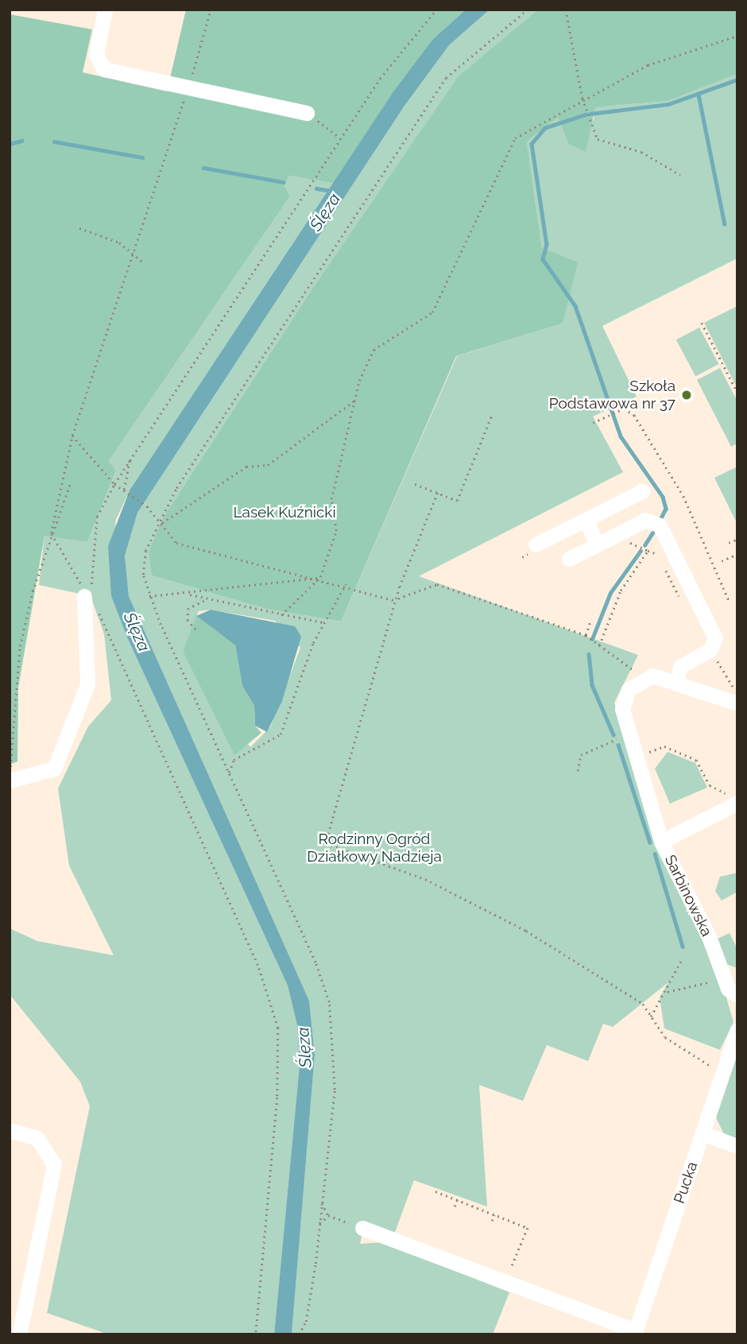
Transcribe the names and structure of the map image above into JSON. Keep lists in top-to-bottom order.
{
  "streets": {
    "street": ["Sarbinowska", "Pucka"]
  },
  "water": ["Ślęza"],
  "parks": ["Lasek Kuźnicki", "Rodzinny Ogród Działkowy Nadzieja"],
  "places": ["Szkoła Podstawowa nr 37"]
}
